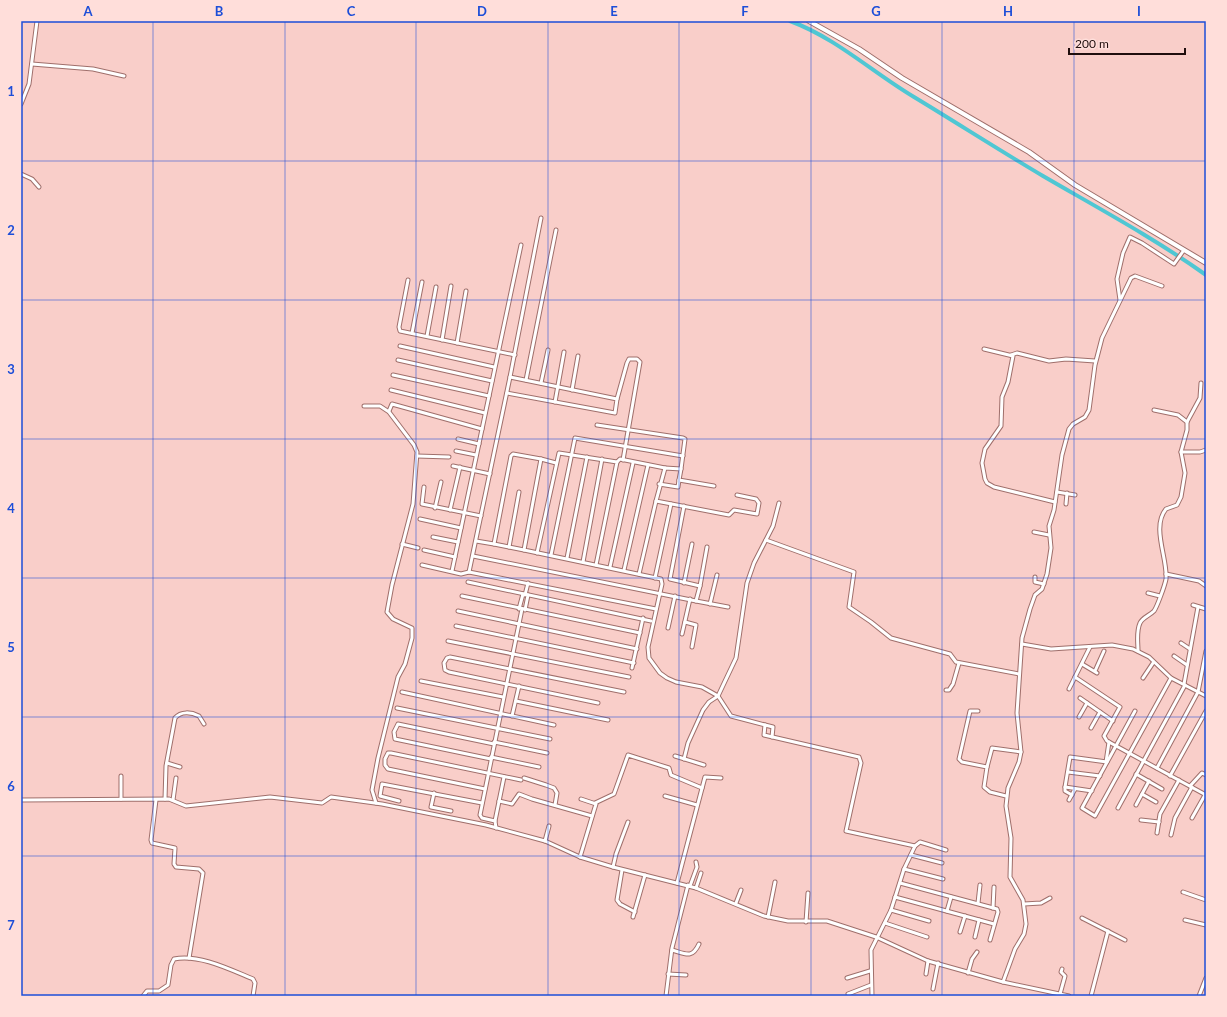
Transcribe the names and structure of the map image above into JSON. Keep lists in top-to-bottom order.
{
  "scale_bar": "200 m",
  "grid": {
    "columns": [
      "A",
      "B",
      "C",
      "D",
      "E",
      "F",
      "G",
      "H",
      "I"
    ],
    "rows": [
      "1",
      "2",
      "3",
      "4",
      "5",
      "6",
      "7"
    ]
  }
}
